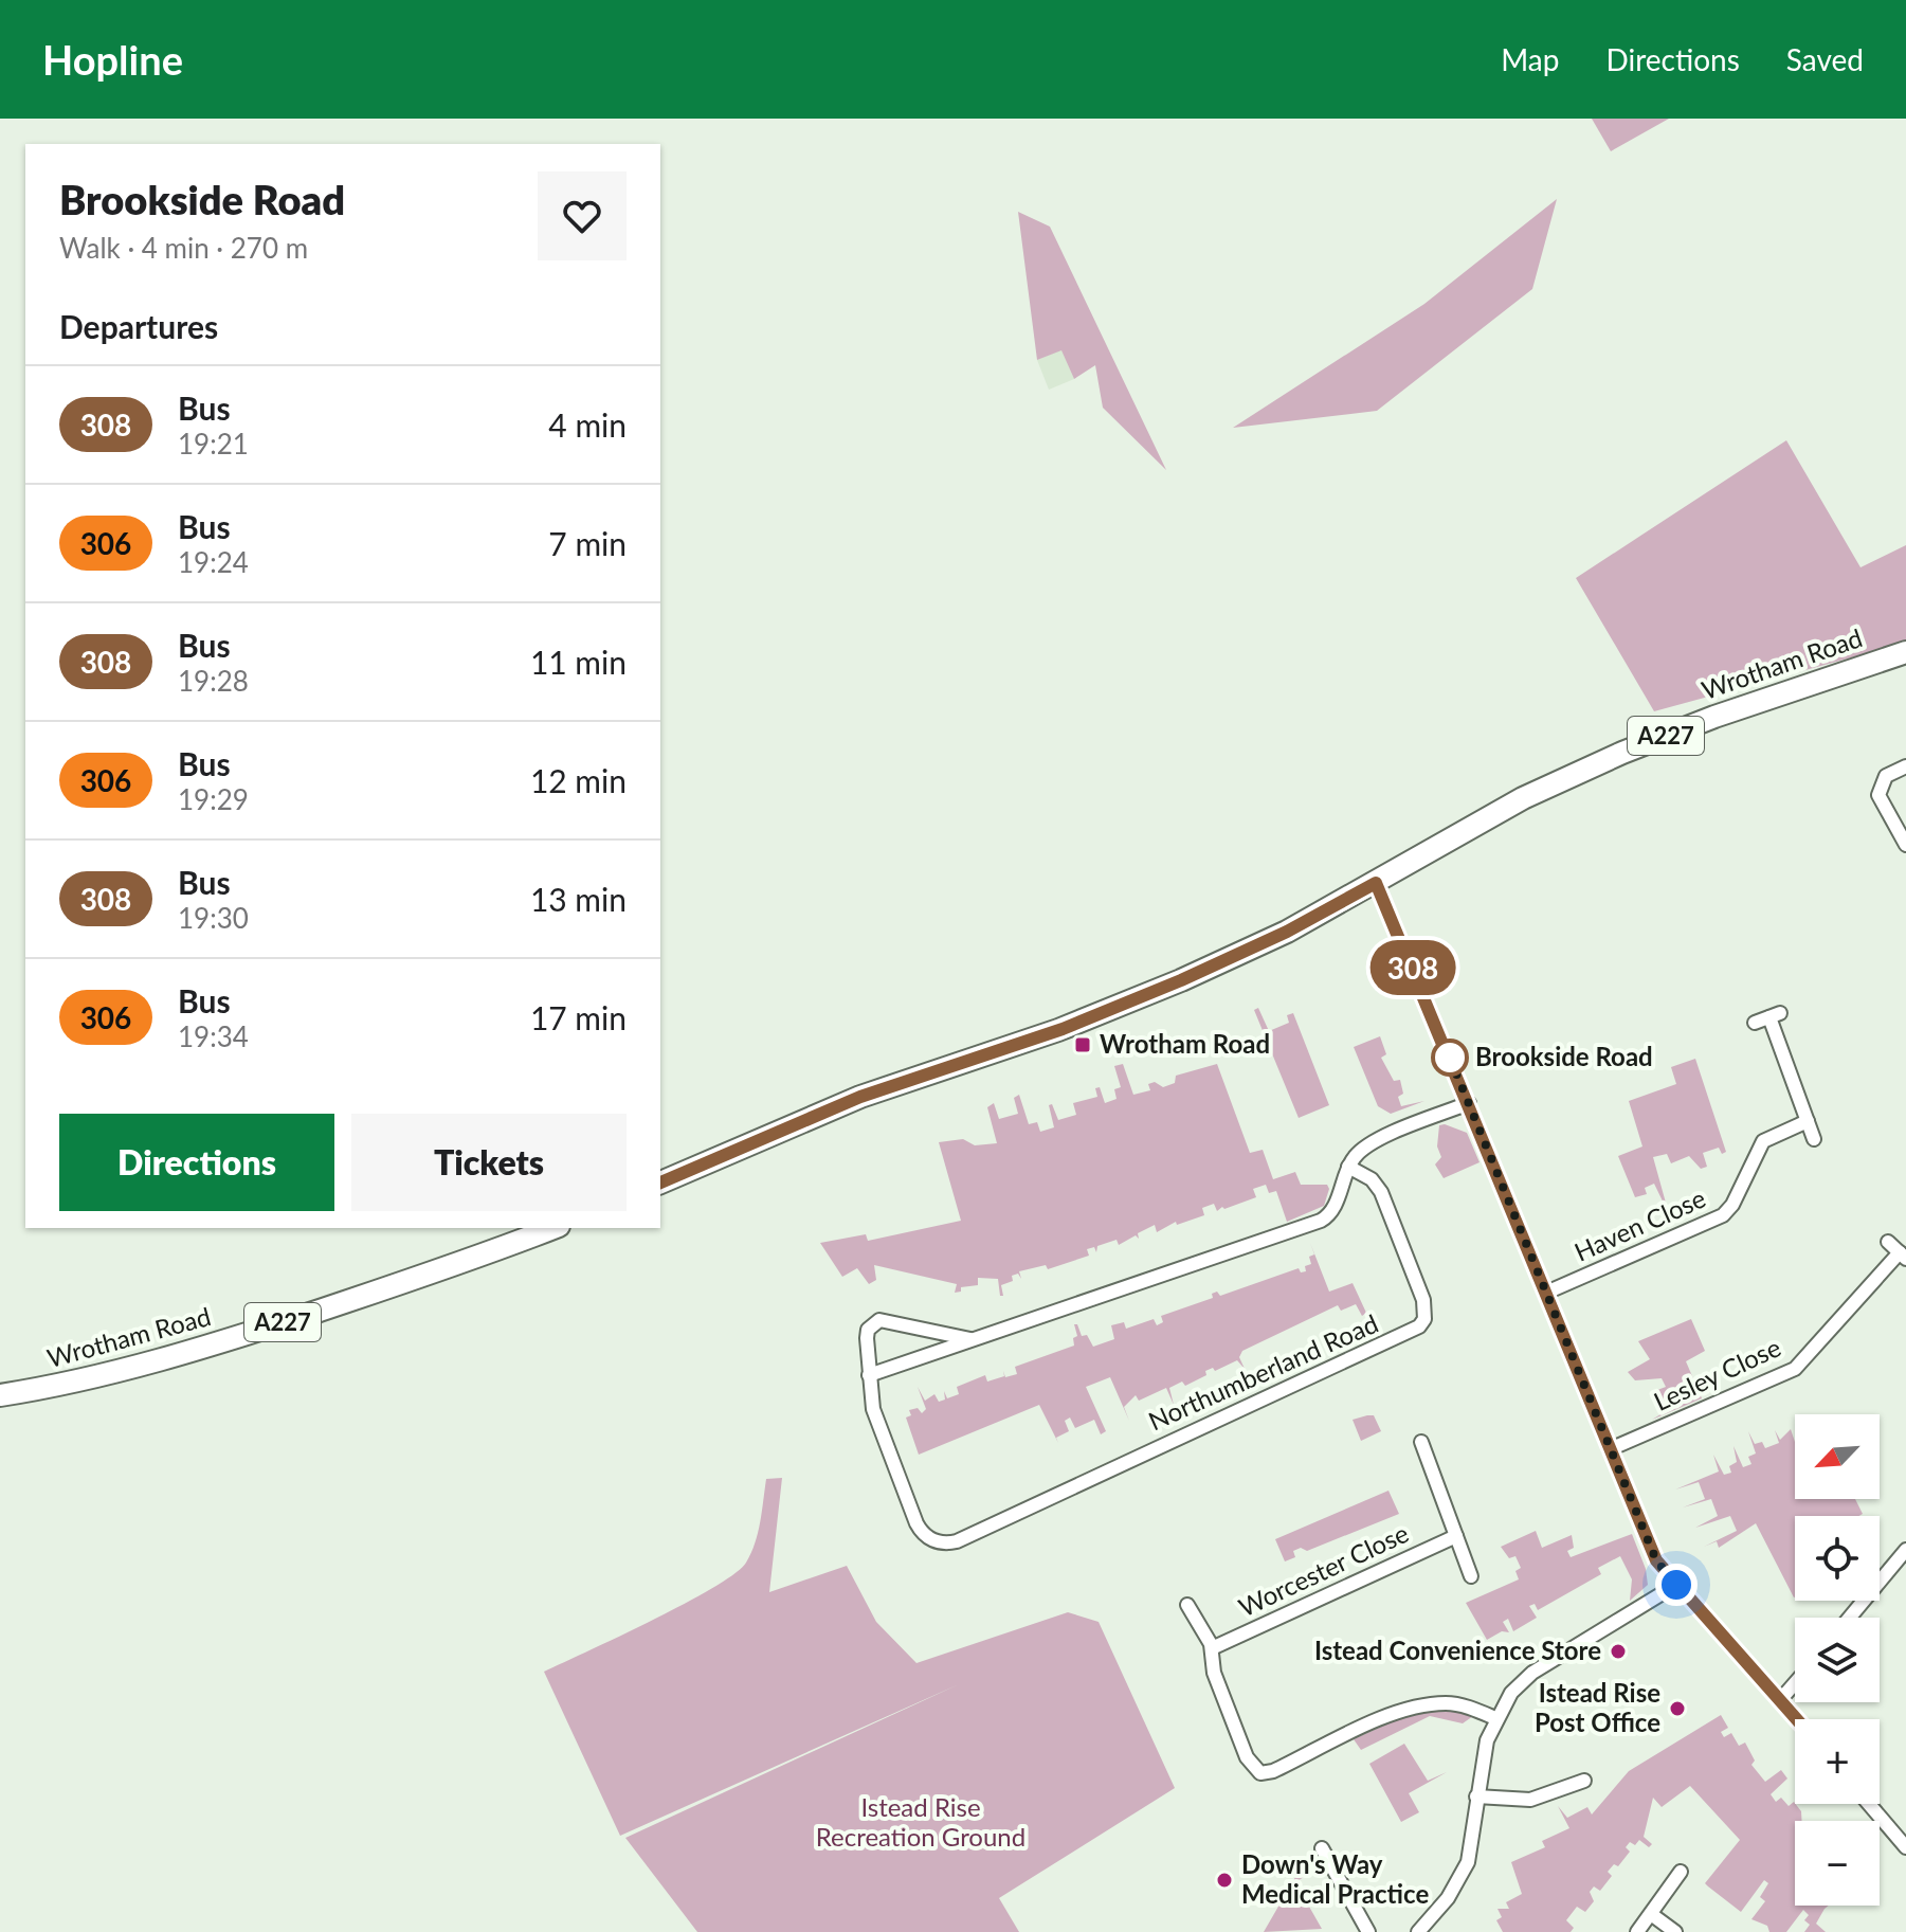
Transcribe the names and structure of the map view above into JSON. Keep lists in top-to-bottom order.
{
  "streets": {
    "main road": ["Wrotham Road", "A227"],
    "street": [
      "Haven Close",
      "Northumberland Road",
      "Lesley Close",
      "Worcester Close"
    ]
  },
  "parks": ["Istead Rise Recreation Ground"],
  "places": {
    "transit": ["Wrotham Road"],
    "other": [
      "Brookside Road",
      "Istead Convenience Store",
      "Istead Rise Post Office",
      "Down's Way Medical Practice"
    ]
  },
  "lines": ["bus line 308"],
  "north": "bottom left",
  "page": {
    "header": "Hopline",
    "nav": ["Map", "Directions", "Saved"],
    "on_map": "308",
    "heading": [
      ["Brookside Road", "Walk · 4 min · 270 m"],
      "Departures"
    ],
    "list": [
      {
        "mark": "308",
        "name": "Bus",
        "note": "19:21",
        "value": "4 min"
      },
      {
        "mark": "306",
        "name": "Bus",
        "note": "19:24",
        "value": "7 min"
      },
      {
        "mark": "308",
        "name": "Bus",
        "note": "19:28",
        "value": "11 min"
      },
      {
        "mark": "306",
        "name": "Bus",
        "note": "19:29",
        "value": "12 min"
      },
      {
        "mark": "308",
        "name": "Bus",
        "note": "19:30",
        "value": "13 min"
      },
      {
        "mark": "306",
        "name": "Bus",
        "note": "19:34",
        "value": "17 min"
      }
    ],
    "buttons": ["Directions", "Tickets"],
    "map_buttons": ["+", "−"]
  }
}
